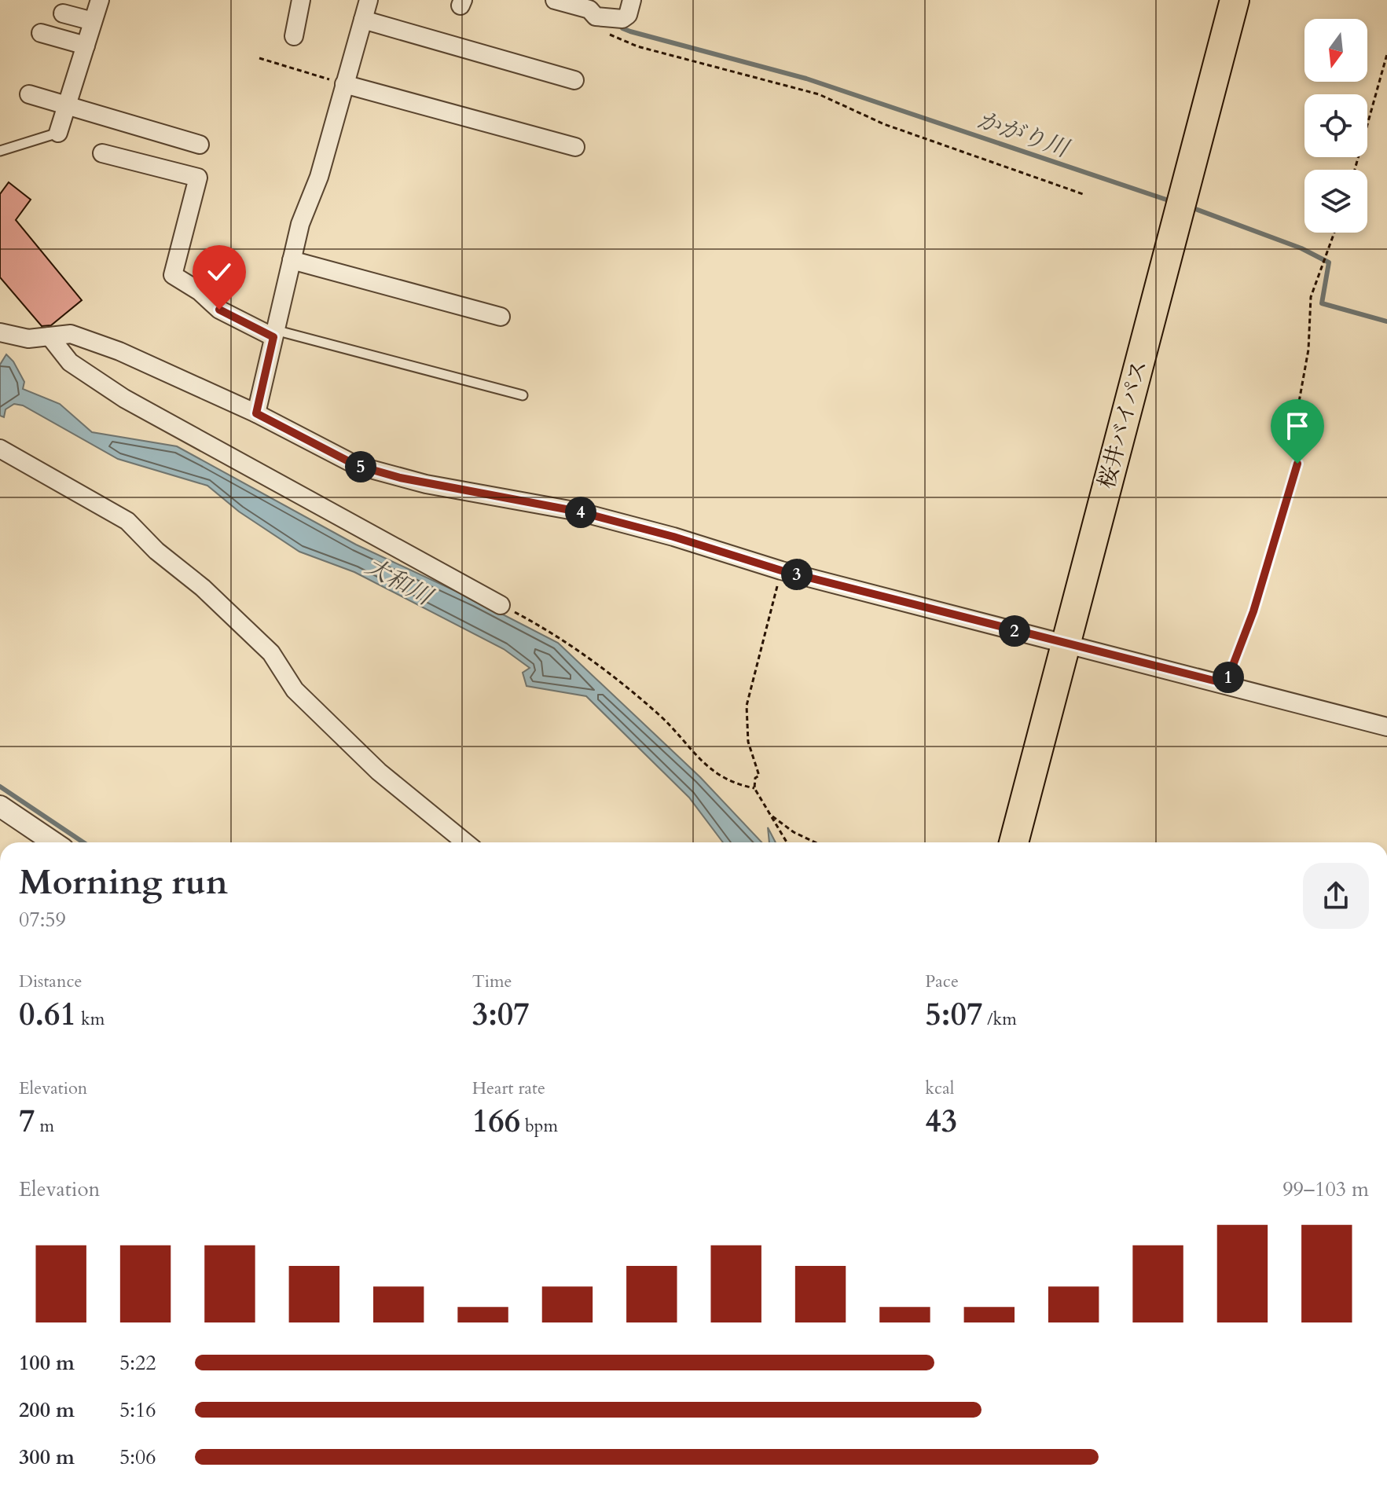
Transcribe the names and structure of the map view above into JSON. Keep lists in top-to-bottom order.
{
  "streets": {
    "highway": ["桜井バイパス"]
  },
  "water": ["かがり川", "大和川"],
  "north": "bottom",
  "page": {
    "pins": [
      "5",
      "4",
      "3",
      "2",
      "1"
    ],
    "heading": ["Morning run", "07:59"],
    "stats": [
      ["Distance", "0.61 km"],
      ["Time", "3:07"],
      ["Pace", "5:07 /km"],
      ["Elevation", "7 m"],
      ["Heart rate", "166 bpm"],
      ["kcal", "43"]
    ],
    "chart": ["Elevation", "99–103 m"],
    "list": [
      {
        "name": "100 m",
        "note": "5:22"
      },
      {
        "name": "200 m",
        "note": "5:16"
      },
      {
        "name": "300 m",
        "note": "5:06"
      }
    ]
  }
}
